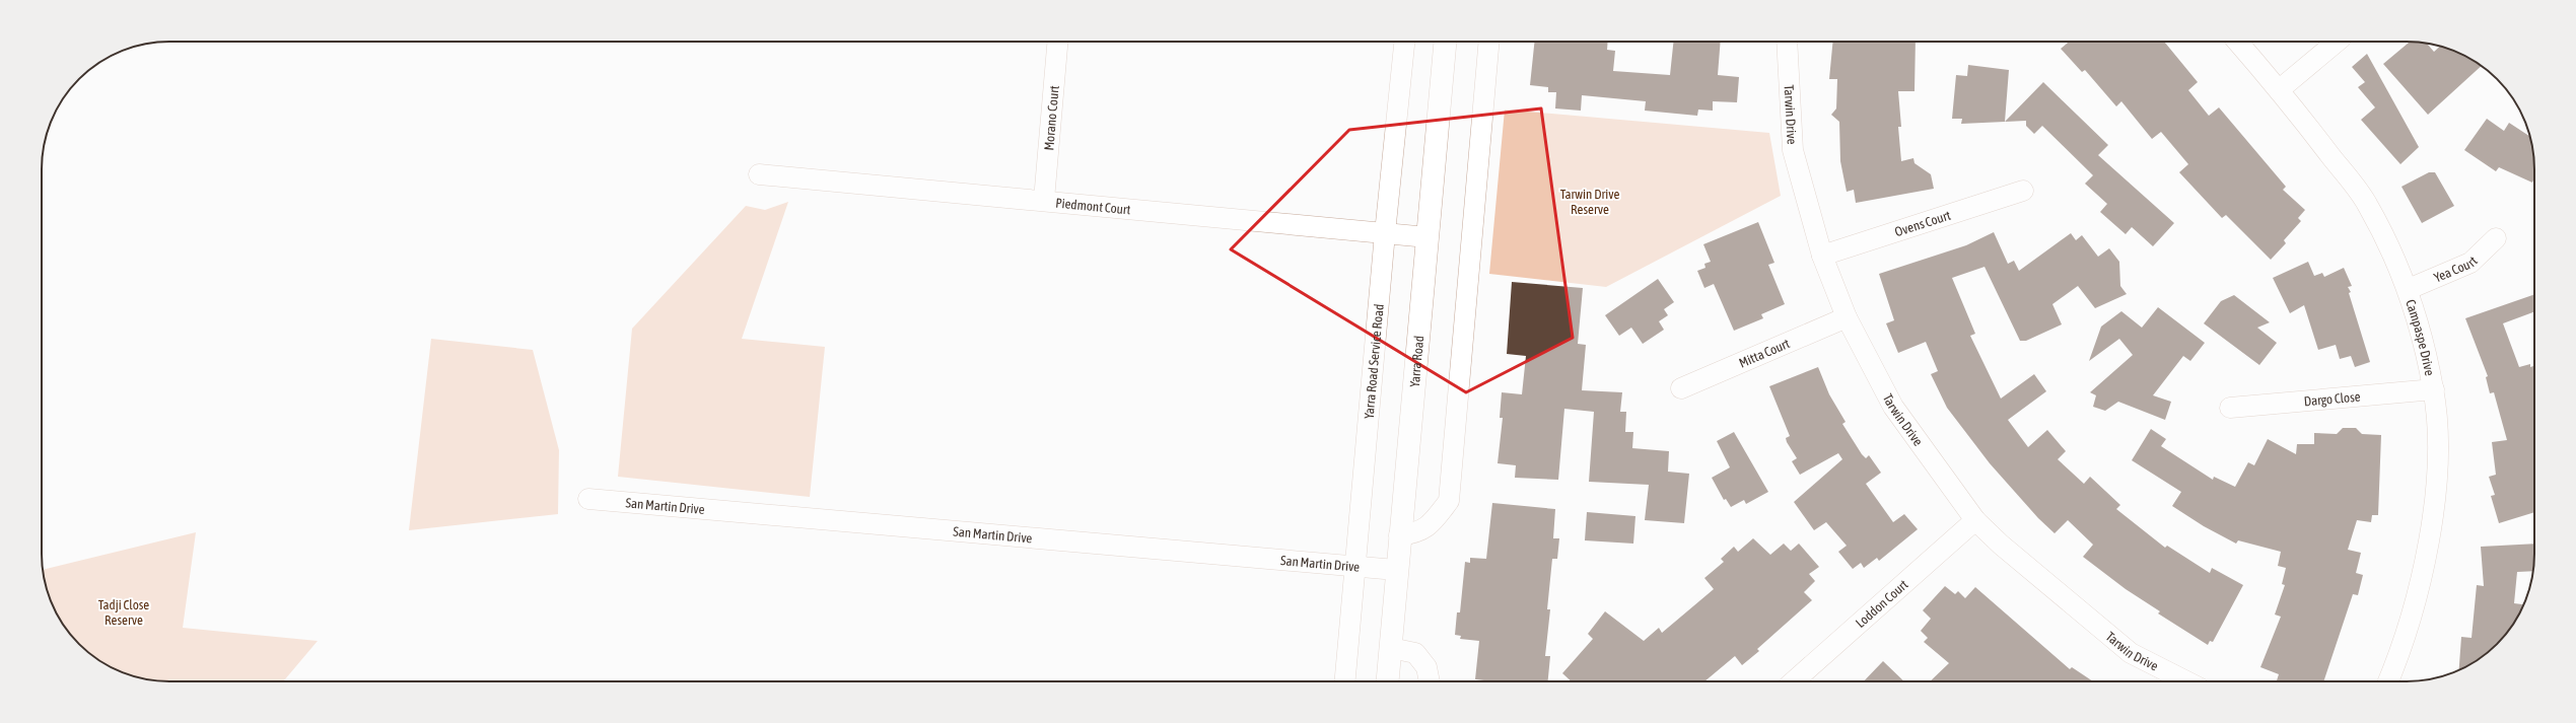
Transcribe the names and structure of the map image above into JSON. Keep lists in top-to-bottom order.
{
  "streets": {
    "main road": ["Yarra Road"],
    "street": [
      "Tarwin Drive",
      "Morano Court",
      "Piedmont Court",
      "Ovens Court",
      "Yea Court",
      "Campaspe Drive",
      "Mitta Court",
      "Yarra Road Service Road",
      "Dargo Close",
      "San Martin Drive",
      "Loddon Court"
    ]
  },
  "crossings": [
    ["Tarwin Drive", "Ovens Court"],
    ["Tarwin Drive", "Mitta Court"],
    ["Tarwin Drive", "Loddon Court"],
    ["Morano Court", "Piedmont Court"],
    ["Piedmont Court", "Yarra Road Service Road"],
    ["Piedmont Court", "Yarra Road"],
    ["Yea Court", "Campaspe Drive"],
    ["Campaspe Drive", "Dargo Close"],
    ["Yarra Road Service Road", "San Martin Drive"],
    ["Yarra Road", "San Martin Drive"]
  ],
  "parks": ["Tarwin Drive Reserve", "Tadji Close Reserve"]
}
